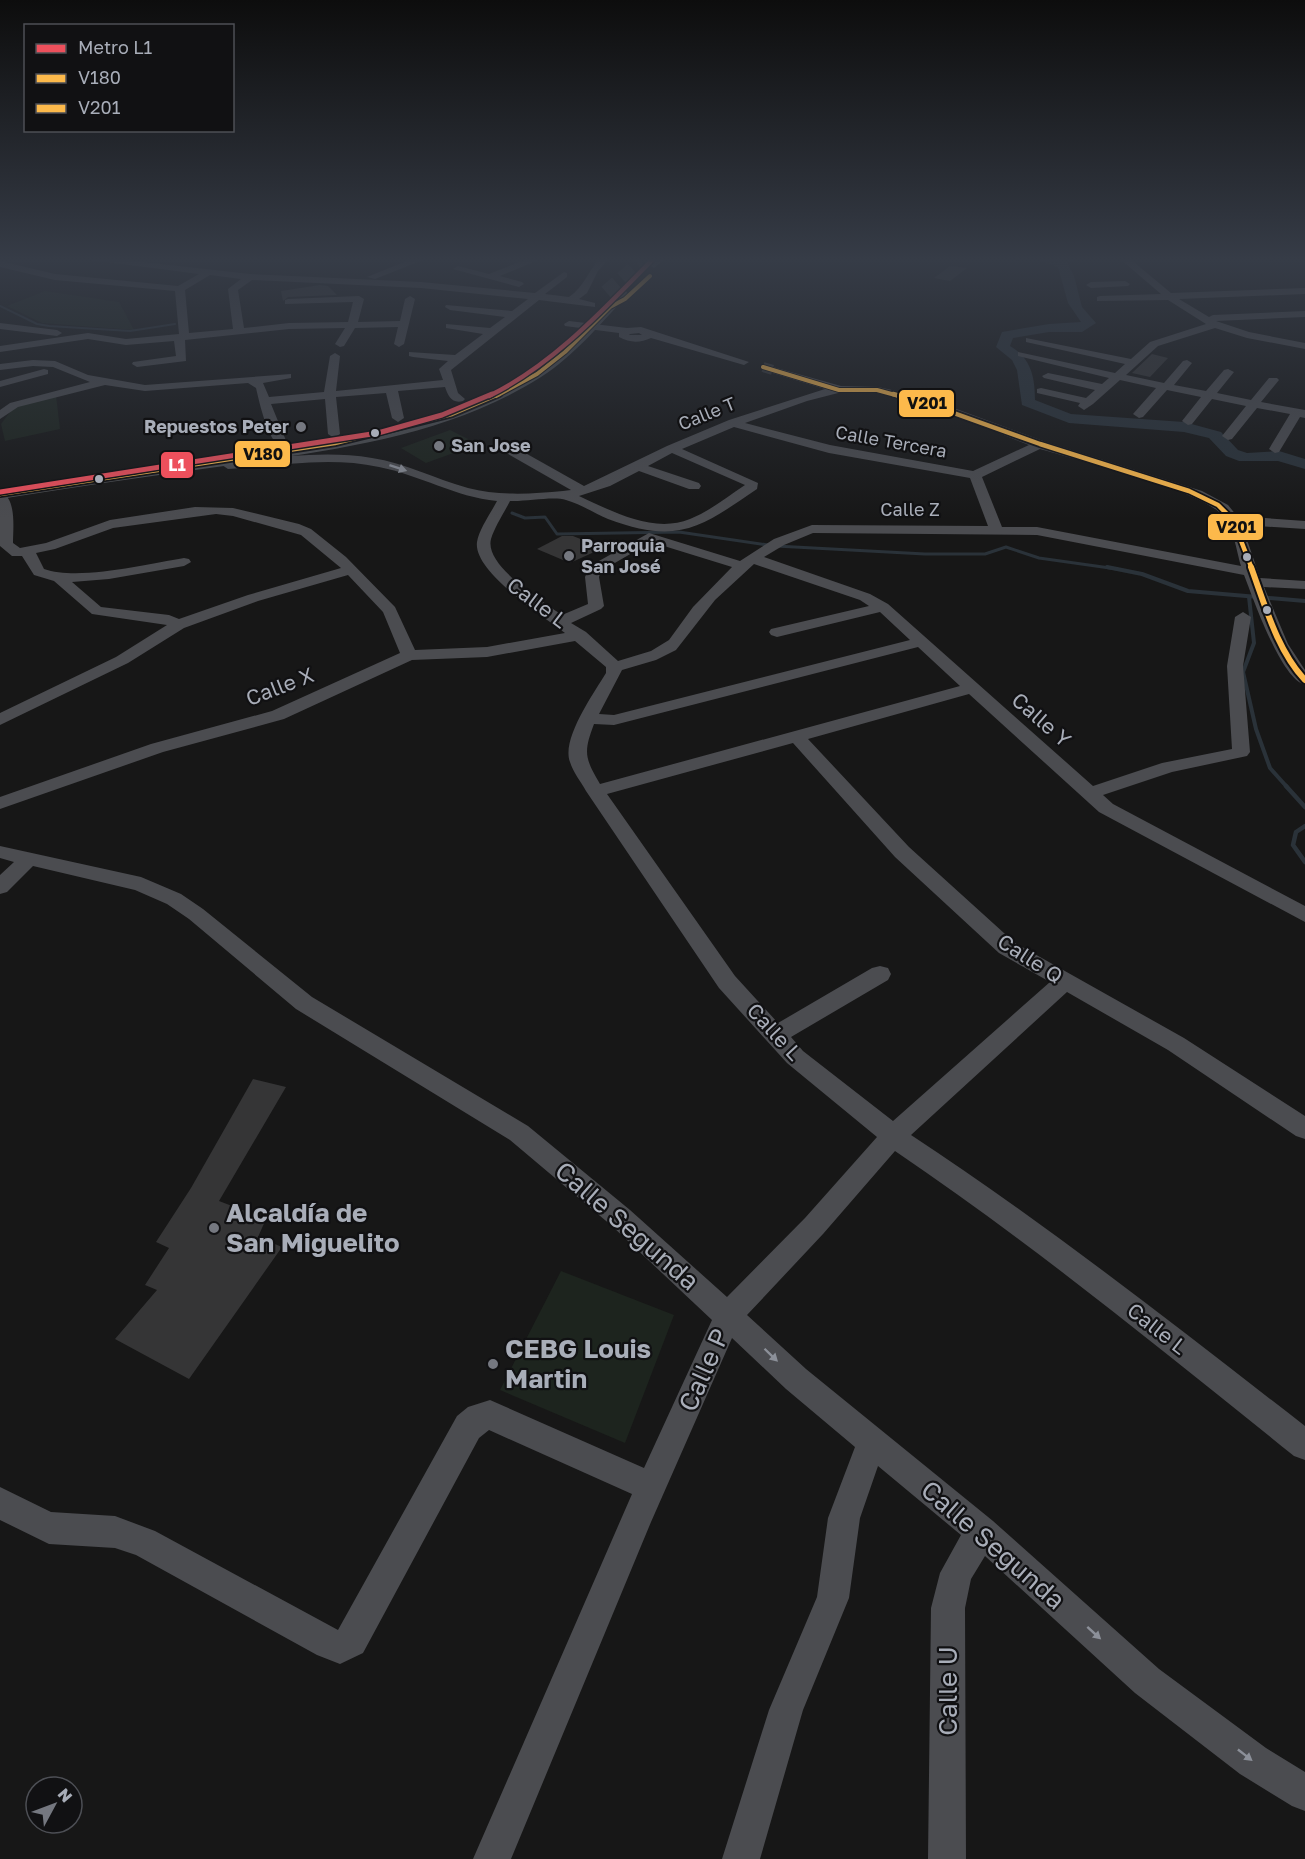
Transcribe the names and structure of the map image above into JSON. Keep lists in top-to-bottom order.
{
  "streets": {
    "street": [
      "Calle T",
      "Calle Tercera",
      "Calle Z",
      "Calle L",
      "Calle X",
      "Calle Y",
      "Calle Q",
      "Calle Segunda",
      "Calle P",
      "Calle U"
    ]
  },
  "crossings": [
    ["Calle T", "Calle Tercera"],
    ["Calle T", "Calle L"],
    ["Calle Z", "Calle L"],
    ["Calle Z", "Calle Y"],
    ["Calle L", "Calle X"],
    ["Calle L", "Calle Y"],
    ["Calle L", "Calle P"],
    ["Calle Q", "Calle P"],
    ["Calle Segunda", "Calle P"],
    ["Calle Segunda", "Calle U"]
  ],
  "one_way": ["Calle Segunda"],
  "places": [
    "Repuestos Peter",
    "San Jose",
    "Parroquia San José",
    "Alcaldía de San Miguelito",
    "CEBG Louis Martin"
  ],
  "lines": ["metro line L1", "transit line V180", "transit line V201"],
  "legend": ["Metro L1", "V180", "V201"],
  "north": "top right"
}
